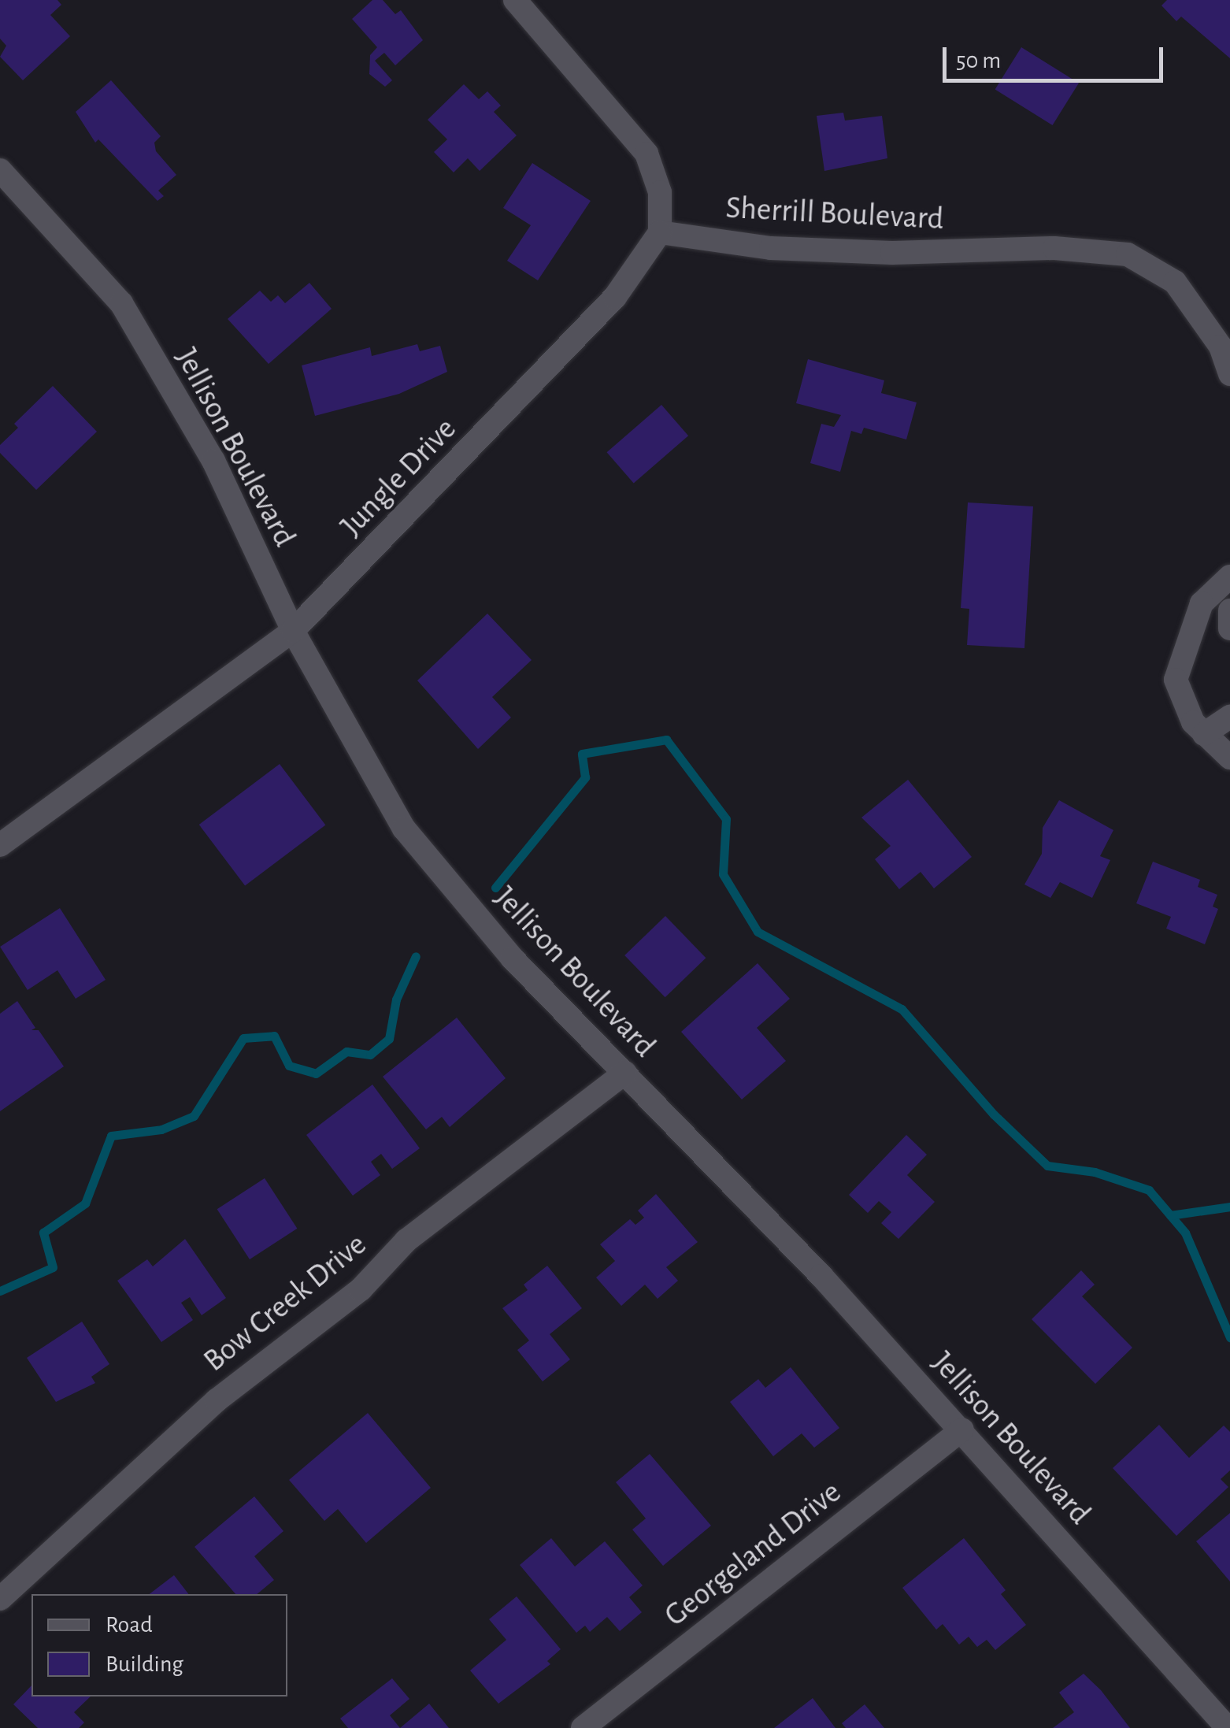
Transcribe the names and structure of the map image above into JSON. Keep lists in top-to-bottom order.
{
  "streets": {
    "street": [
      "Sherrill Boulevard",
      "Jellison Boulevard",
      "Jungle Drive",
      "Bow Creek Drive",
      "Georgeland Drive"
    ]
  },
  "crossings": [
    ["Sherrill Boulevard", "Jungle Drive"],
    ["Jellison Boulevard", "Jungle Drive"],
    ["Jellison Boulevard", "Bow Creek Drive"],
    ["Jellison Boulevard", "Georgeland Drive"]
  ],
  "legend": ["Road", "Building"],
  "scale_bar": "50 m"
}
